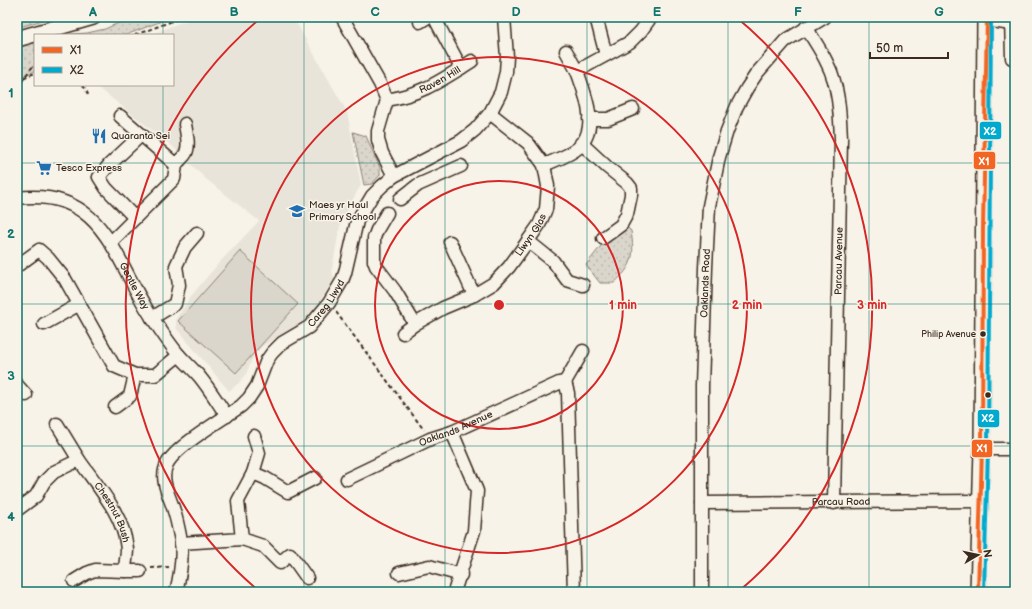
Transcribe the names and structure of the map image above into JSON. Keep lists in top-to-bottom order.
{
  "streets": {
    "street": [
      "Raven Hill",
      "Llwyn Glas",
      "Parcau Avenue",
      "Oaklands Road",
      "Gentle Way",
      "Careg Llwyd",
      "Oaklands Avenue",
      "Parcau Road",
      "Chestnut Bush"
    ]
  },
  "crossings": [
    ["Llwyn Glas", "Careg Llwyd"],
    ["Parcau Avenue", "Oaklands Road"],
    ["Parcau Avenue", "Parcau Road"],
    ["Oaklands Road", "Parcau Road"],
    ["Gentle Way", "Careg Llwyd"]
  ],
  "places": {
    "restaurant": ["Quaranta Sei"],
    "supermarket": ["Tesco Express"],
    "school or university": ["Maes yr Haul Primary School"],
    "other": ["Philip Avenue"]
  },
  "lines": ["transit line X1", "transit line X2"],
  "legend": ["X1", "X2"],
  "scale_bar": "50 m",
  "north": "right",
  "grid": {
    "columns": [
      "A",
      "B",
      "C",
      "D",
      "E",
      "F",
      "G"
    ],
    "rows": [
      "1",
      "2",
      "3",
      "4"
    ]
  },
  "rings": ["1 min", "2 min", "3 min"]
}
